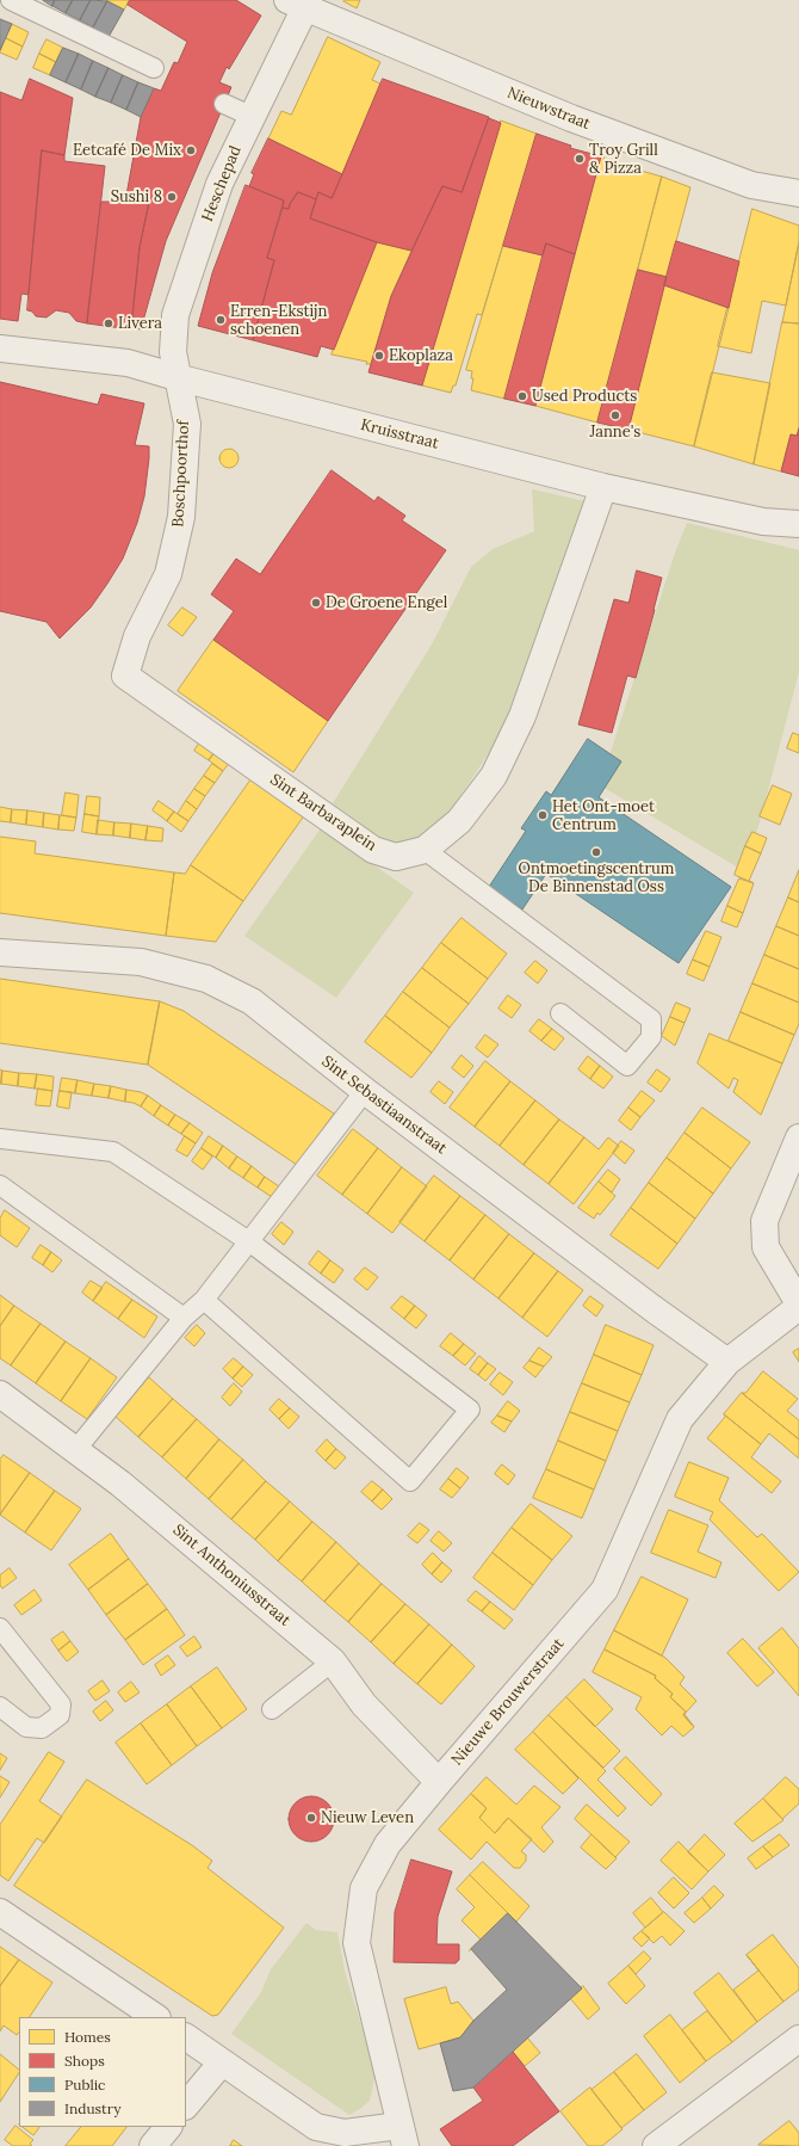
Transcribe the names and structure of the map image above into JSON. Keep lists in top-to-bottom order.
{
  "streets": {
    "street": [
      "Nieuwstraat",
      "Heschepad",
      "Kruisstraat",
      "Boschpoorthof",
      "Sint Barbaraplein",
      "Sint Sebastiaanstraat",
      "Sint Anthoniusstraat",
      "Nieuwe Brouwerstraat"
    ]
  },
  "crossings": [
    ["Nieuwstraat", "Heschepad"],
    ["Heschepad", "Kruisstraat"],
    ["Heschepad", "Boschpoorthof"],
    ["Kruisstraat", "Boschpoorthof"],
    ["Kruisstraat", "Sint Barbaraplein"],
    ["Boschpoorthof", "Sint Barbaraplein"],
    ["Sint Sebastiaanstraat", "Nieuwe Brouwerstraat"],
    ["Sint Anthoniusstraat", "Nieuwe Brouwerstraat"]
  ],
  "places": [
    "Eetcafé De Mix",
    "Troy Grill & Pizza",
    "Sushi 8",
    "Erren-Ekstijn schoenen",
    "Livera",
    "Ekoplaza",
    "Used Products",
    "Janne's",
    "De Groene Engel",
    "Het Ont-moet Centrum",
    "Ontmoetingscentrum De Binnenstad Oss",
    "Nieuw Leven"
  ],
  "legend": [
    "Homes",
    "Shops",
    "Public",
    "Industry"
  ]
}
